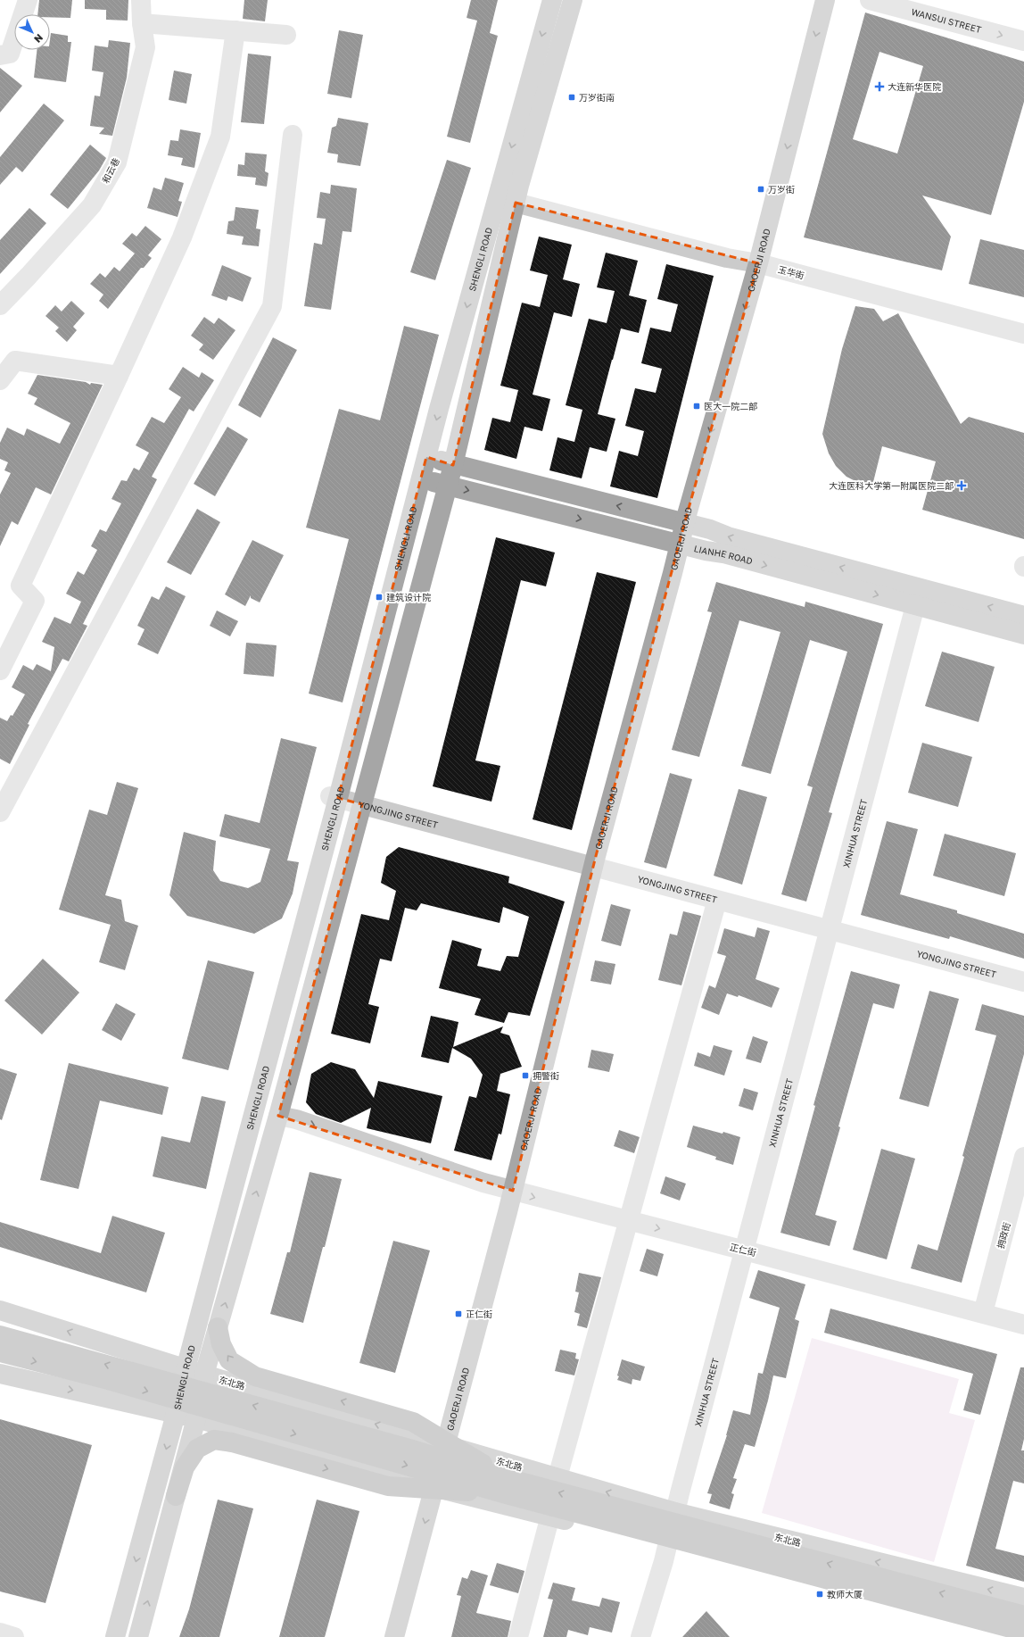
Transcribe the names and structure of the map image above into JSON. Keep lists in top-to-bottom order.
{
  "streets": {
    "highway": ["东北路"],
    "main road": ["SHENGLI ROAD", "GAOERJI ROAD", "LIANHE ROAD"],
    "street": [
      "WANSUI STREET",
      "和云巷",
      "玉华街",
      "YONGJING STREET",
      "XINHUA STREET",
      "拥政街",
      "正仁街"
    ]
  },
  "crossings": [
    ["SHENGLI ROAD", "玉华街"],
    ["SHENGLI ROAD", "LIANHE ROAD"],
    ["SHENGLI ROAD", "YONGJING STREET"],
    ["SHENGLI ROAD", "正仁街"],
    ["SHENGLI ROAD", "东北路"],
    ["GAOERJI ROAD", "玉华街"],
    ["GAOERJI ROAD", "LIANHE ROAD"],
    ["GAOERJI ROAD", "YONGJING STREET"],
    ["GAOERJI ROAD", "正仁街"],
    ["GAOERJI ROAD", "东北路"],
    ["LIANHE ROAD", "XINHUA STREET"],
    ["YONGJING STREET", "XINHUA STREET"],
    ["XINHUA STREET", "正仁街"],
    ["XINHUA STREET", "东北路"],
    ["拥政街", "正仁街"]
  ],
  "one_way": ["WANSUI STREET", "GAOERJI ROAD", "正仁街"],
  "places": {
    "health": ["大连新华医院", "大连医科大学第一附属医院二部"],
    "transit": [
      "万岁街南",
      "万岁街",
      "医大一院二部",
      "建筑设计院",
      "拥警街",
      "正仁街",
      "教师大厦"
    ]
  },
  "north": "bottom right"
}
